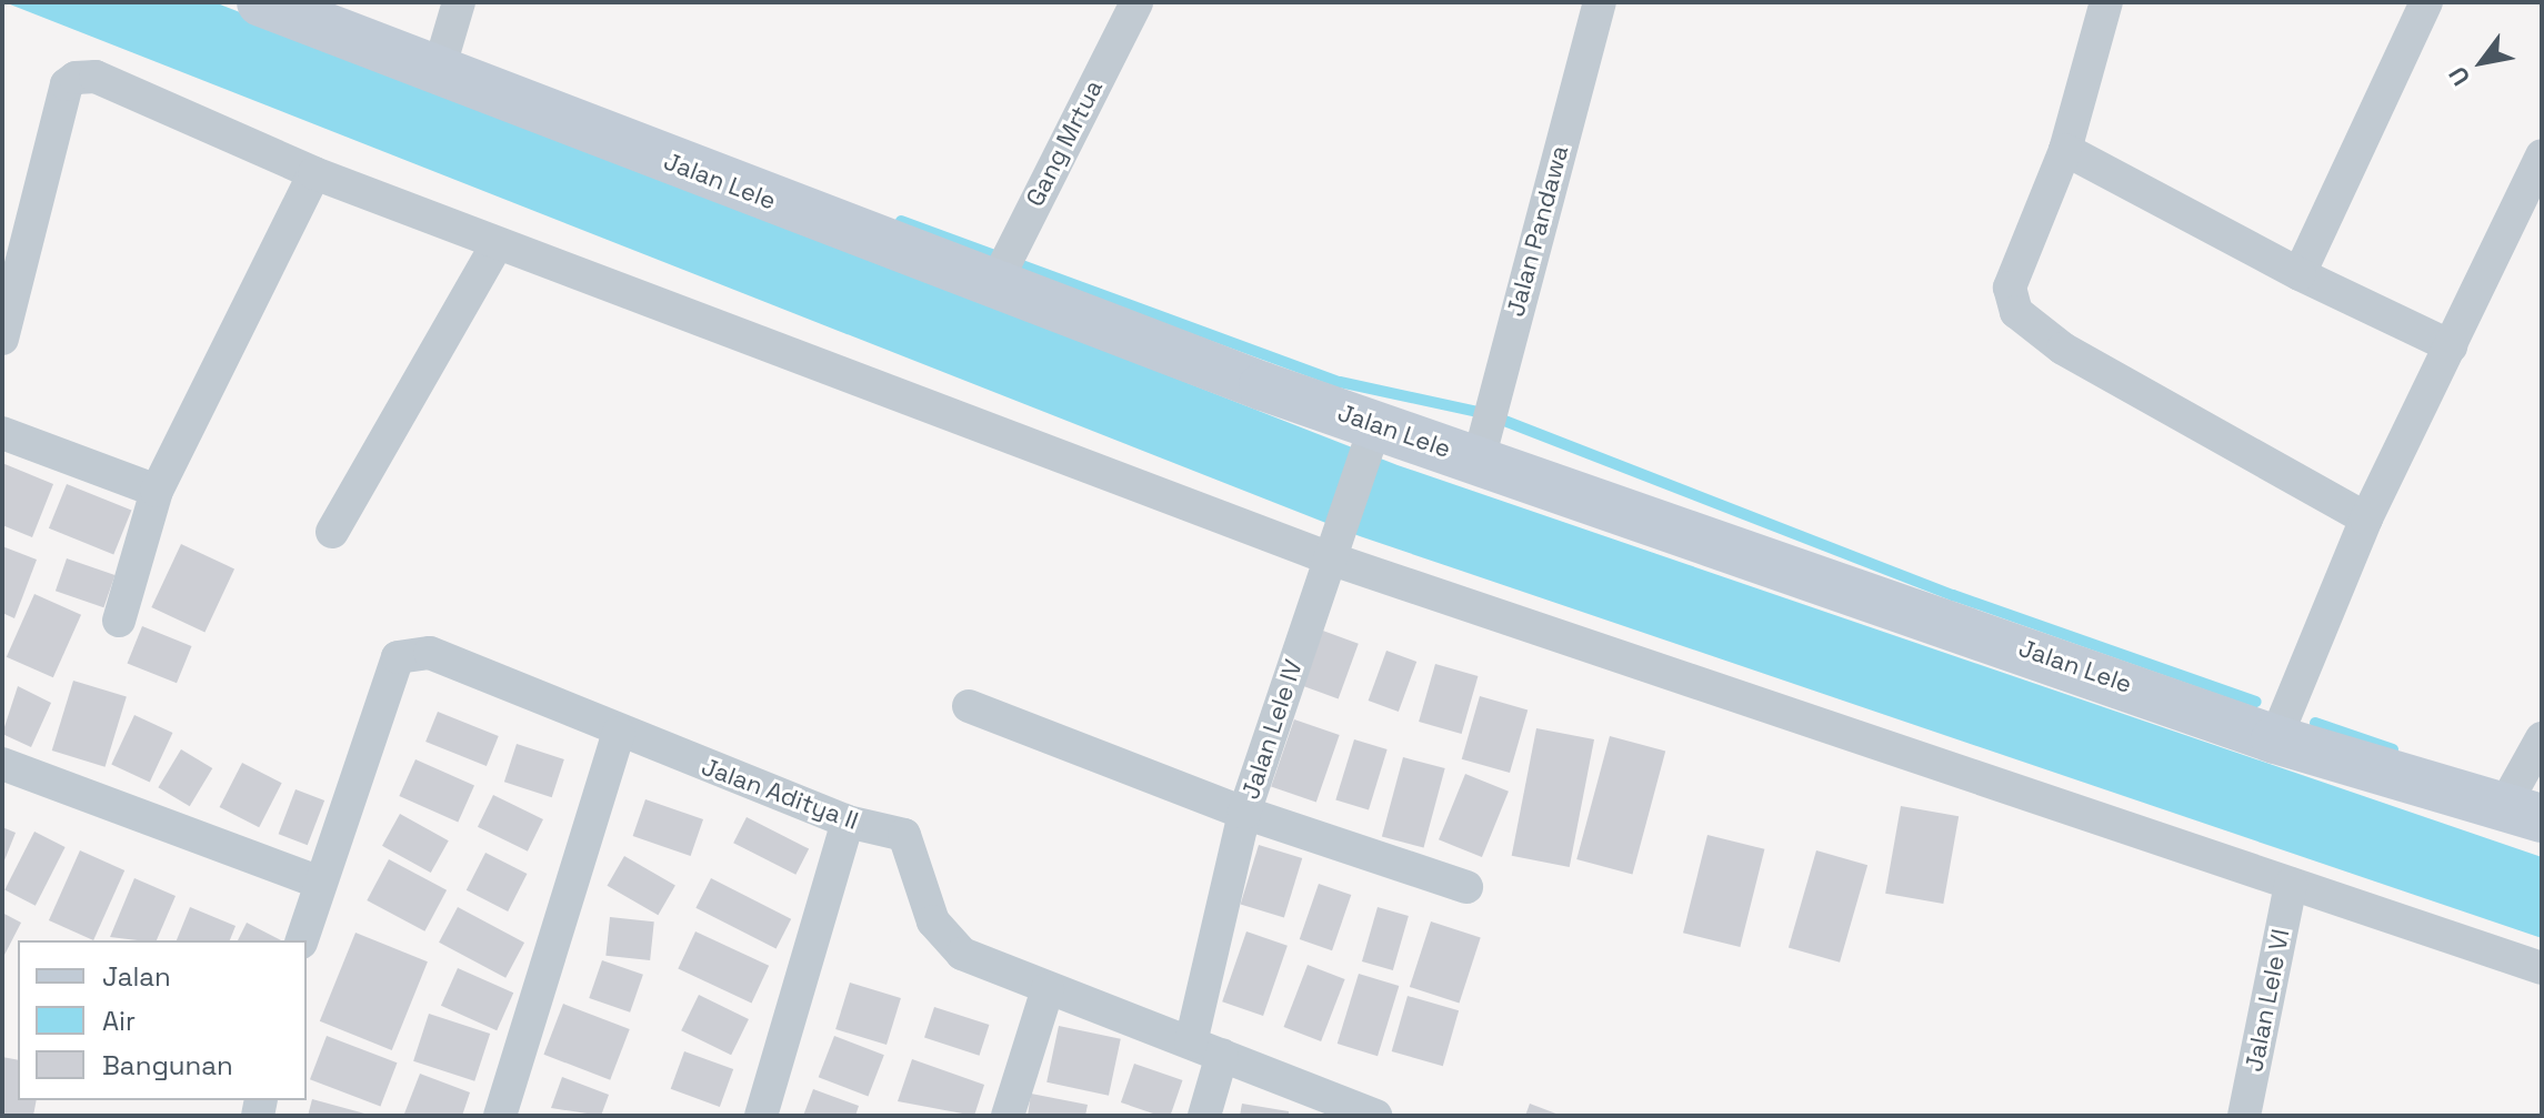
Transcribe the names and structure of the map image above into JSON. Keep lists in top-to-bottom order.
{
  "streets": {
    "main road": ["Jalan Lele"],
    "street": [
      "Gang Mrtua",
      "Jalan Pandawa",
      "Jalan Lele IV",
      "Jalan Aditya II",
      "Jalan Lele VI"
    ]
  },
  "crossings": [
    ["Gang Mrtua", "Jalan Lele"],
    ["Jalan Lele", "Jalan Pandawa"],
    ["Jalan Lele", "Jalan Lele IV"],
    ["Jalan Lele IV", "Jalan Aditya II"]
  ],
  "legend": ["Jalan", "Air", "Bangunan"],
  "north": "bottom left"
}
